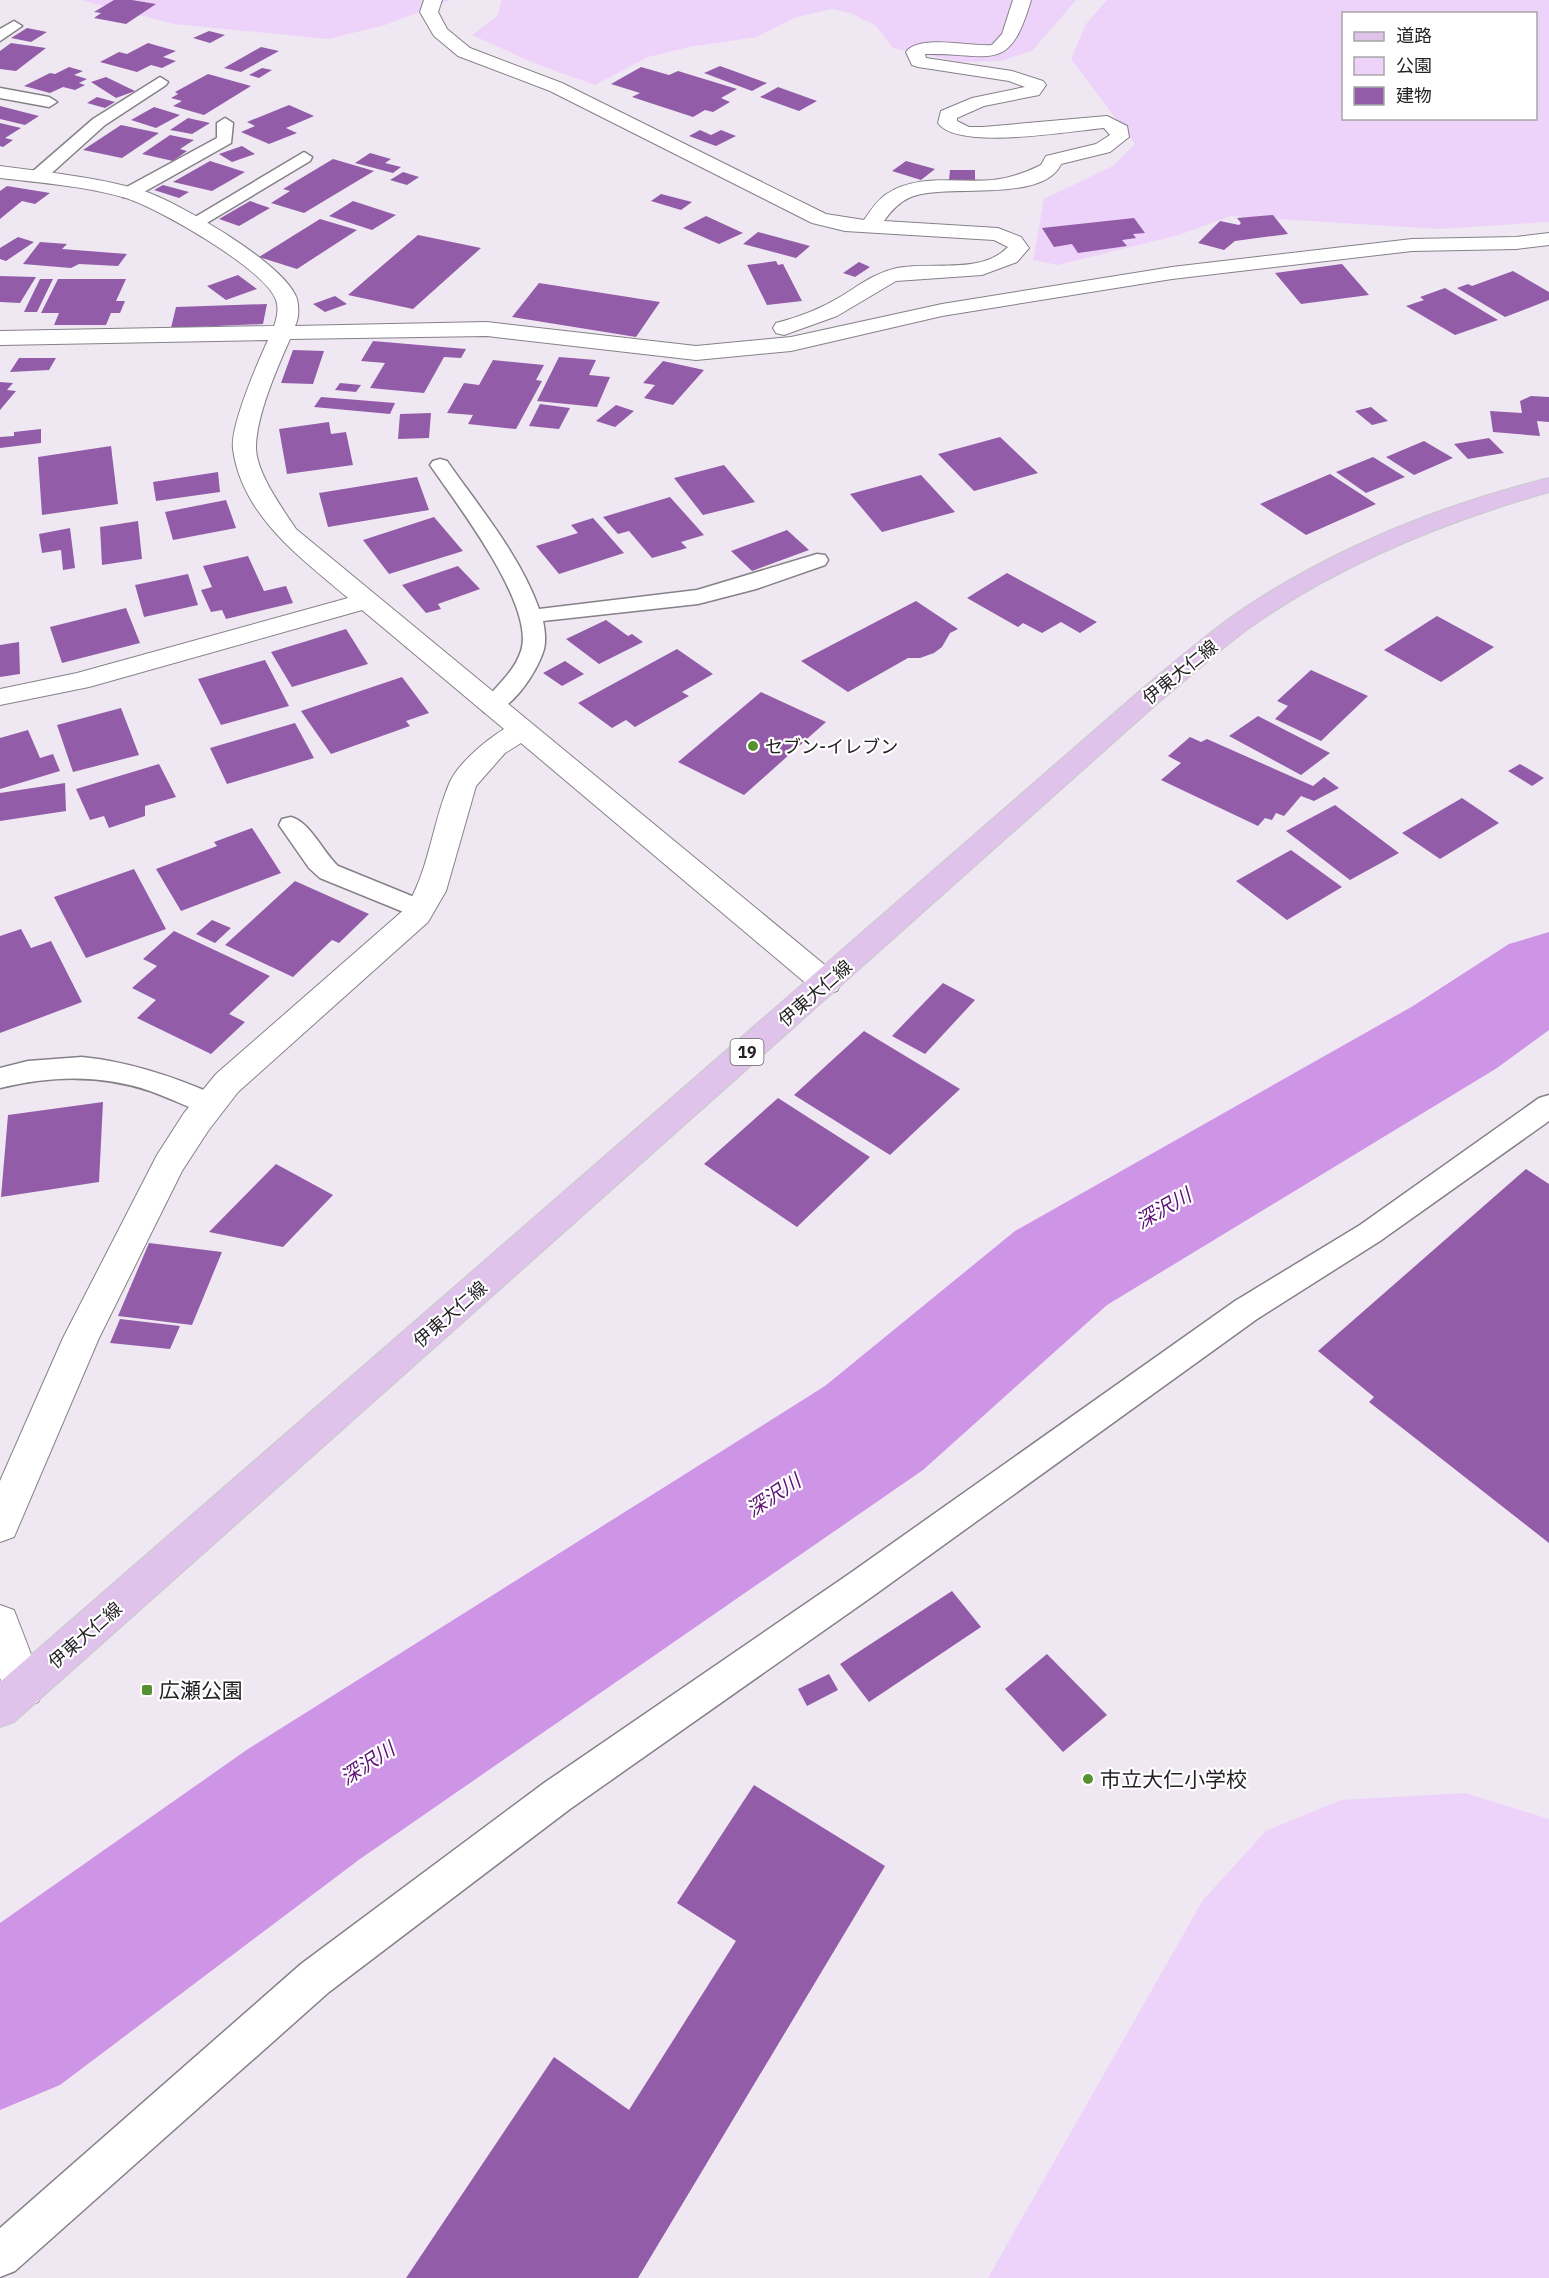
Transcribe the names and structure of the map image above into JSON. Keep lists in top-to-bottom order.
{
  "streets": {
    "main road": ["伊東大仁線", "19"]
  },
  "water": ["深沢川"],
  "places": {
    "other": ["セブン-イレブン", "市立大仁小学校"],
    "transit": ["広瀬公園"]
  },
  "legend": ["道路", "公園", "建物"]
}
